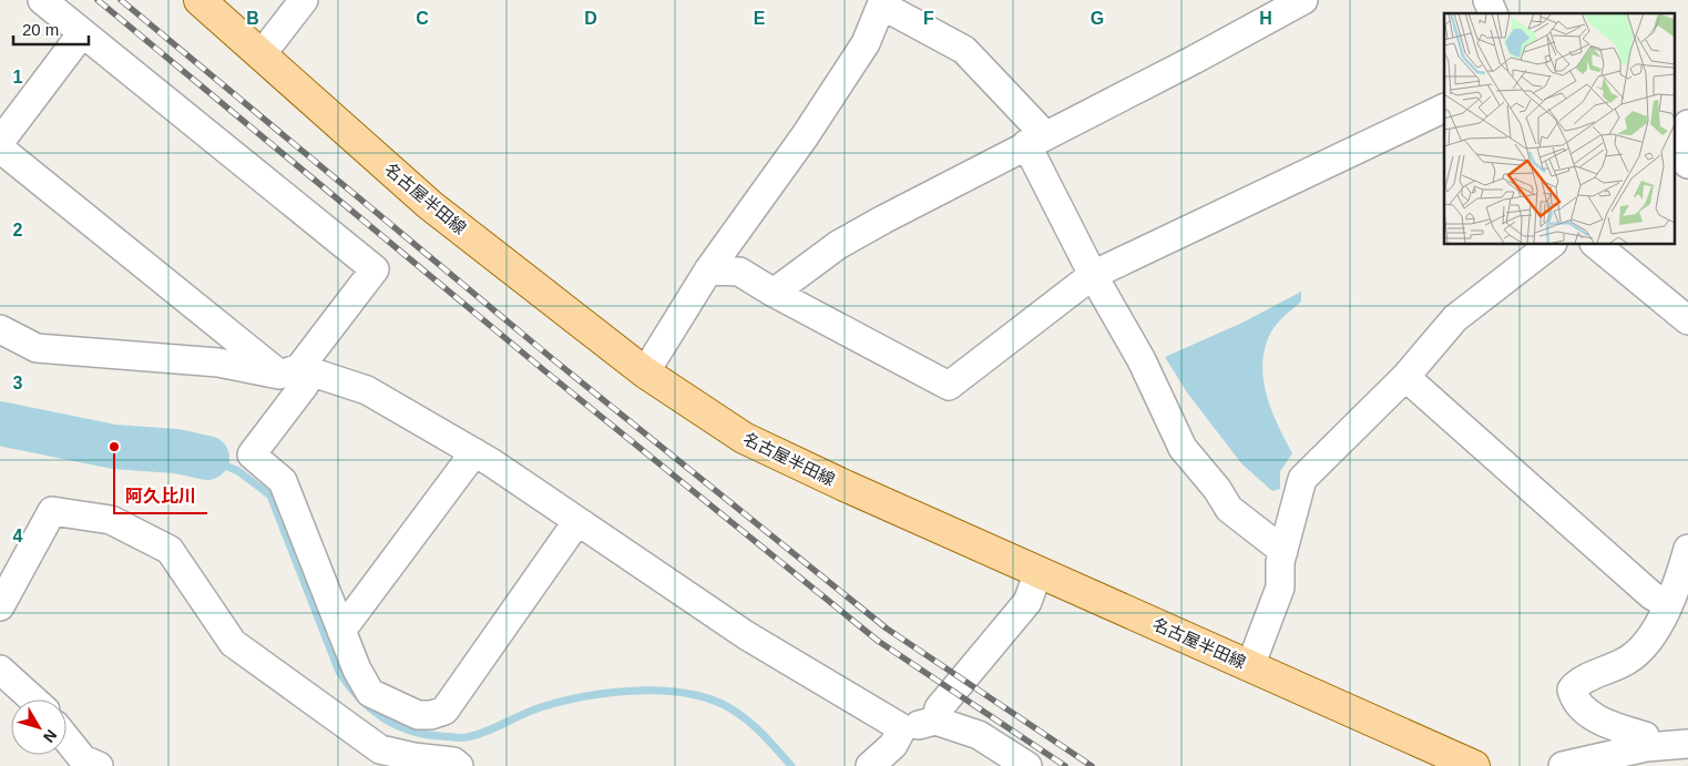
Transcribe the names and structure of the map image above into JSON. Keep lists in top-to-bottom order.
{
  "streets": {
    "main road": ["名古屋半田線"]
  },
  "places": ["阿久比川"],
  "scale_bar": "20 m",
  "north": "bottom right",
  "grid": {
    "columns": [
      "B",
      "C",
      "D",
      "E",
      "F",
      "G",
      "H"
    ],
    "rows": [
      "1",
      "2",
      "3",
      "4"
    ]
  }
}
